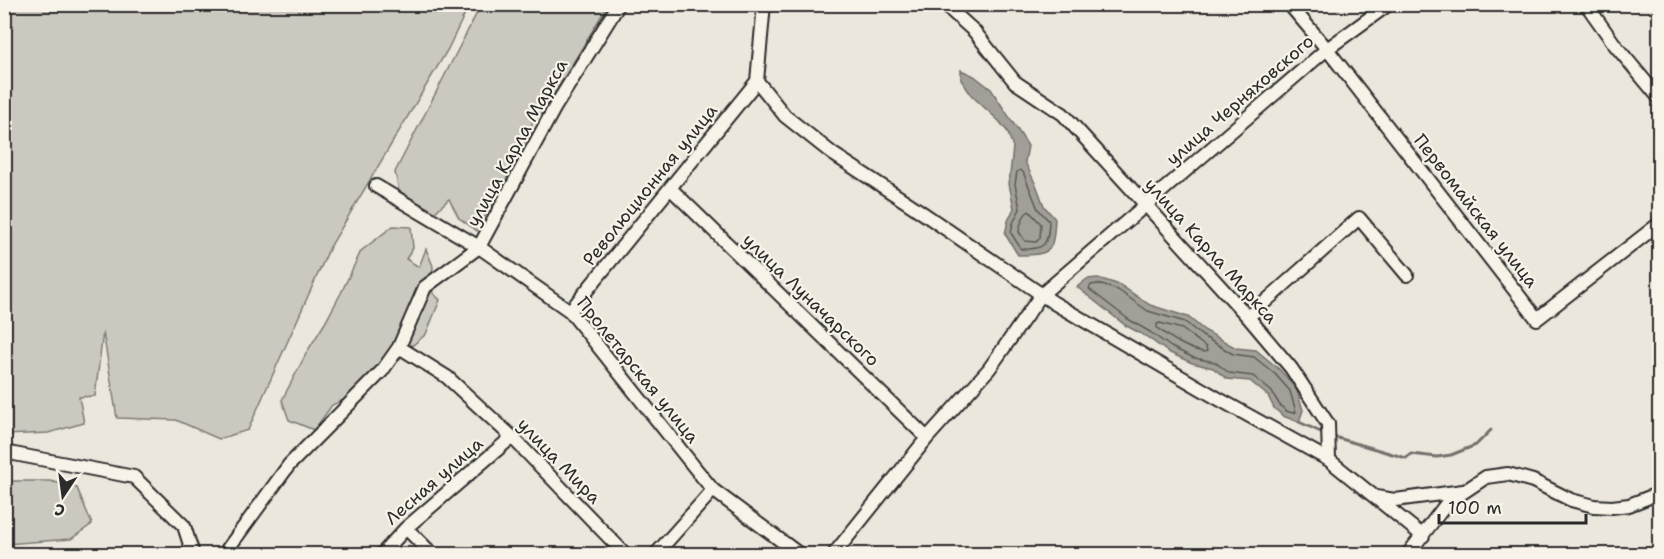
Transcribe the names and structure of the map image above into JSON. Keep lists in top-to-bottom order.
{
  "streets": {
    "street": [
      "улица Черняховского",
      "улица Карла Маркса",
      "Революционная улица",
      "Первомайская улица",
      "улица Луначарского",
      "Пролетарская улица",
      "улица Мира",
      "Лесная улица"
    ]
  },
  "crossings": [
    ["улица Черняховского", "улица Карла Маркса"],
    ["улица Черняховского", "Первомайская улица"],
    ["улица Карла Маркса", "Пролетарская улица"],
    ["улица Карла Маркса", "улица Мира"],
    ["Революционная улица", "улица Луначарского"],
    ["Революционная улица", "Пролетарская улица"],
    ["улица Мира", "Лесная улица"]
  ],
  "scale_bar": "100 m",
  "north": "bottom"
}
